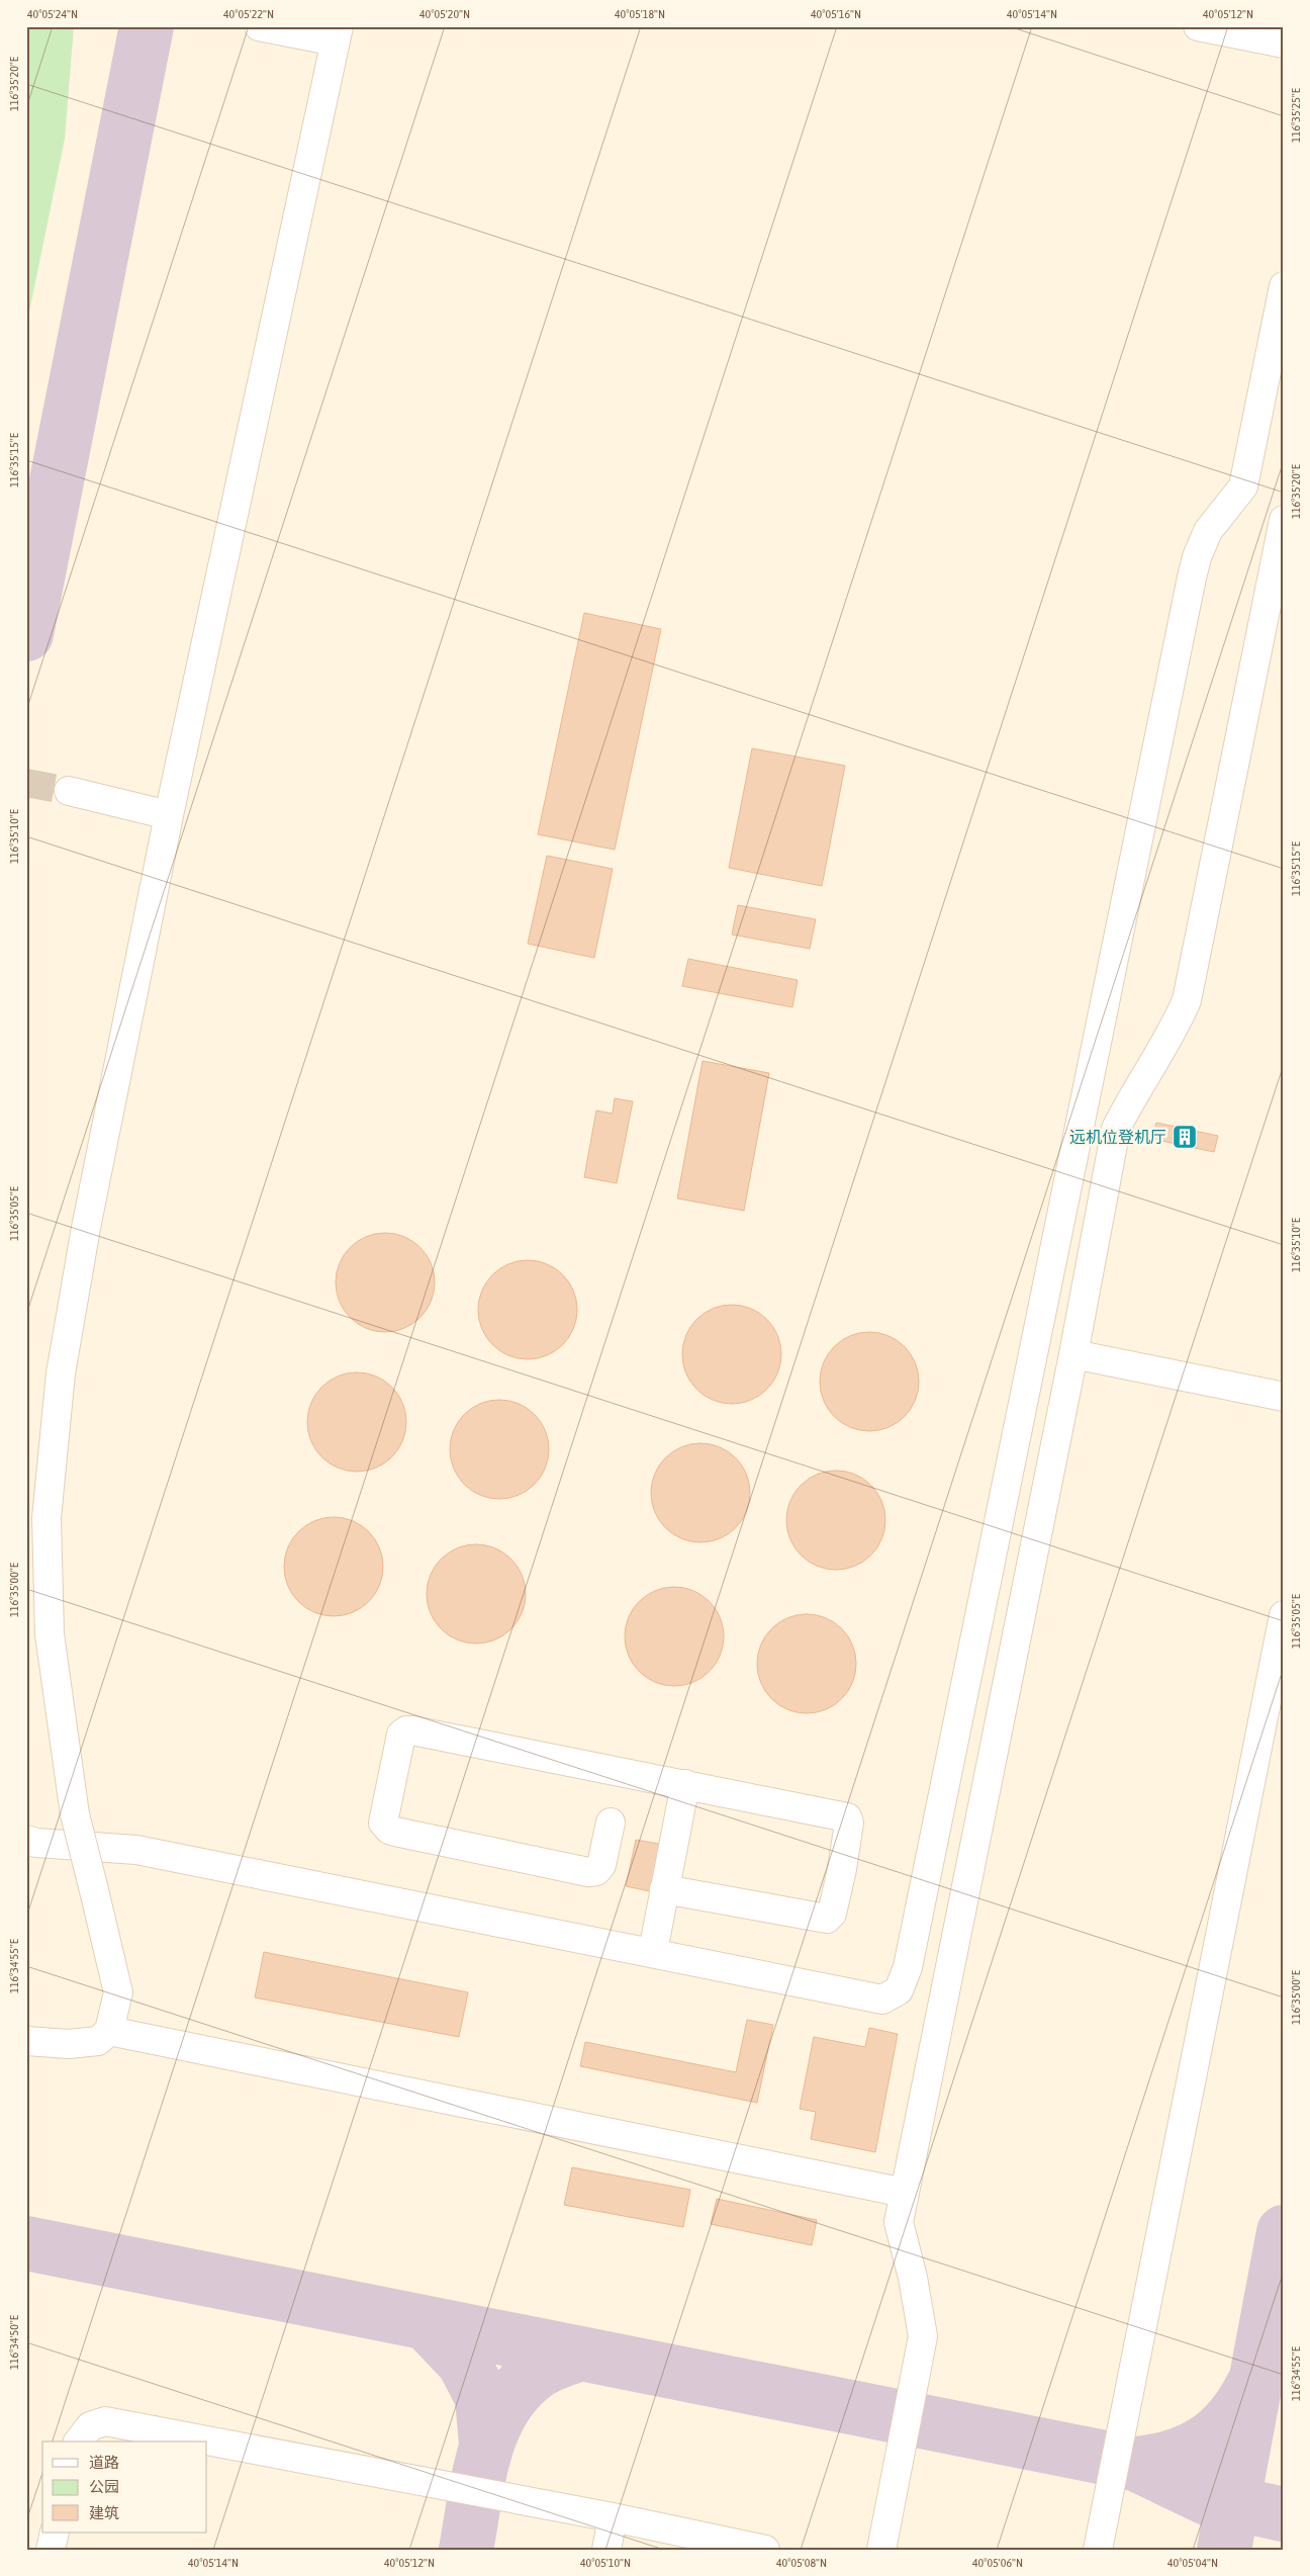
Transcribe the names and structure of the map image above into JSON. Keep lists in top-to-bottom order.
{
  "places": {
    "building": ["远机位登机厅"]
  },
  "legend": ["道路", "公园", "建筑"],
  "coordinates": [
    "40°05'24\"N",
    "40°05'22\"N",
    "40°05'20\"N",
    "40°05'18\"N",
    "40°05'16\"N",
    "40°05'14\"N",
    "40°05'12\"N",
    "116°35'20\"E",
    "116°35'25\"E",
    "116°35'15\"E",
    "116°35'10\"E",
    "116°35'05\"E",
    "116°35'00\"E",
    "116°34'55\"E",
    "116°34'50\"E",
    "40°05'10\"N",
    "40°05'08\"N",
    "40°05'06\"N",
    "40°05'04\"N"
  ]
}
